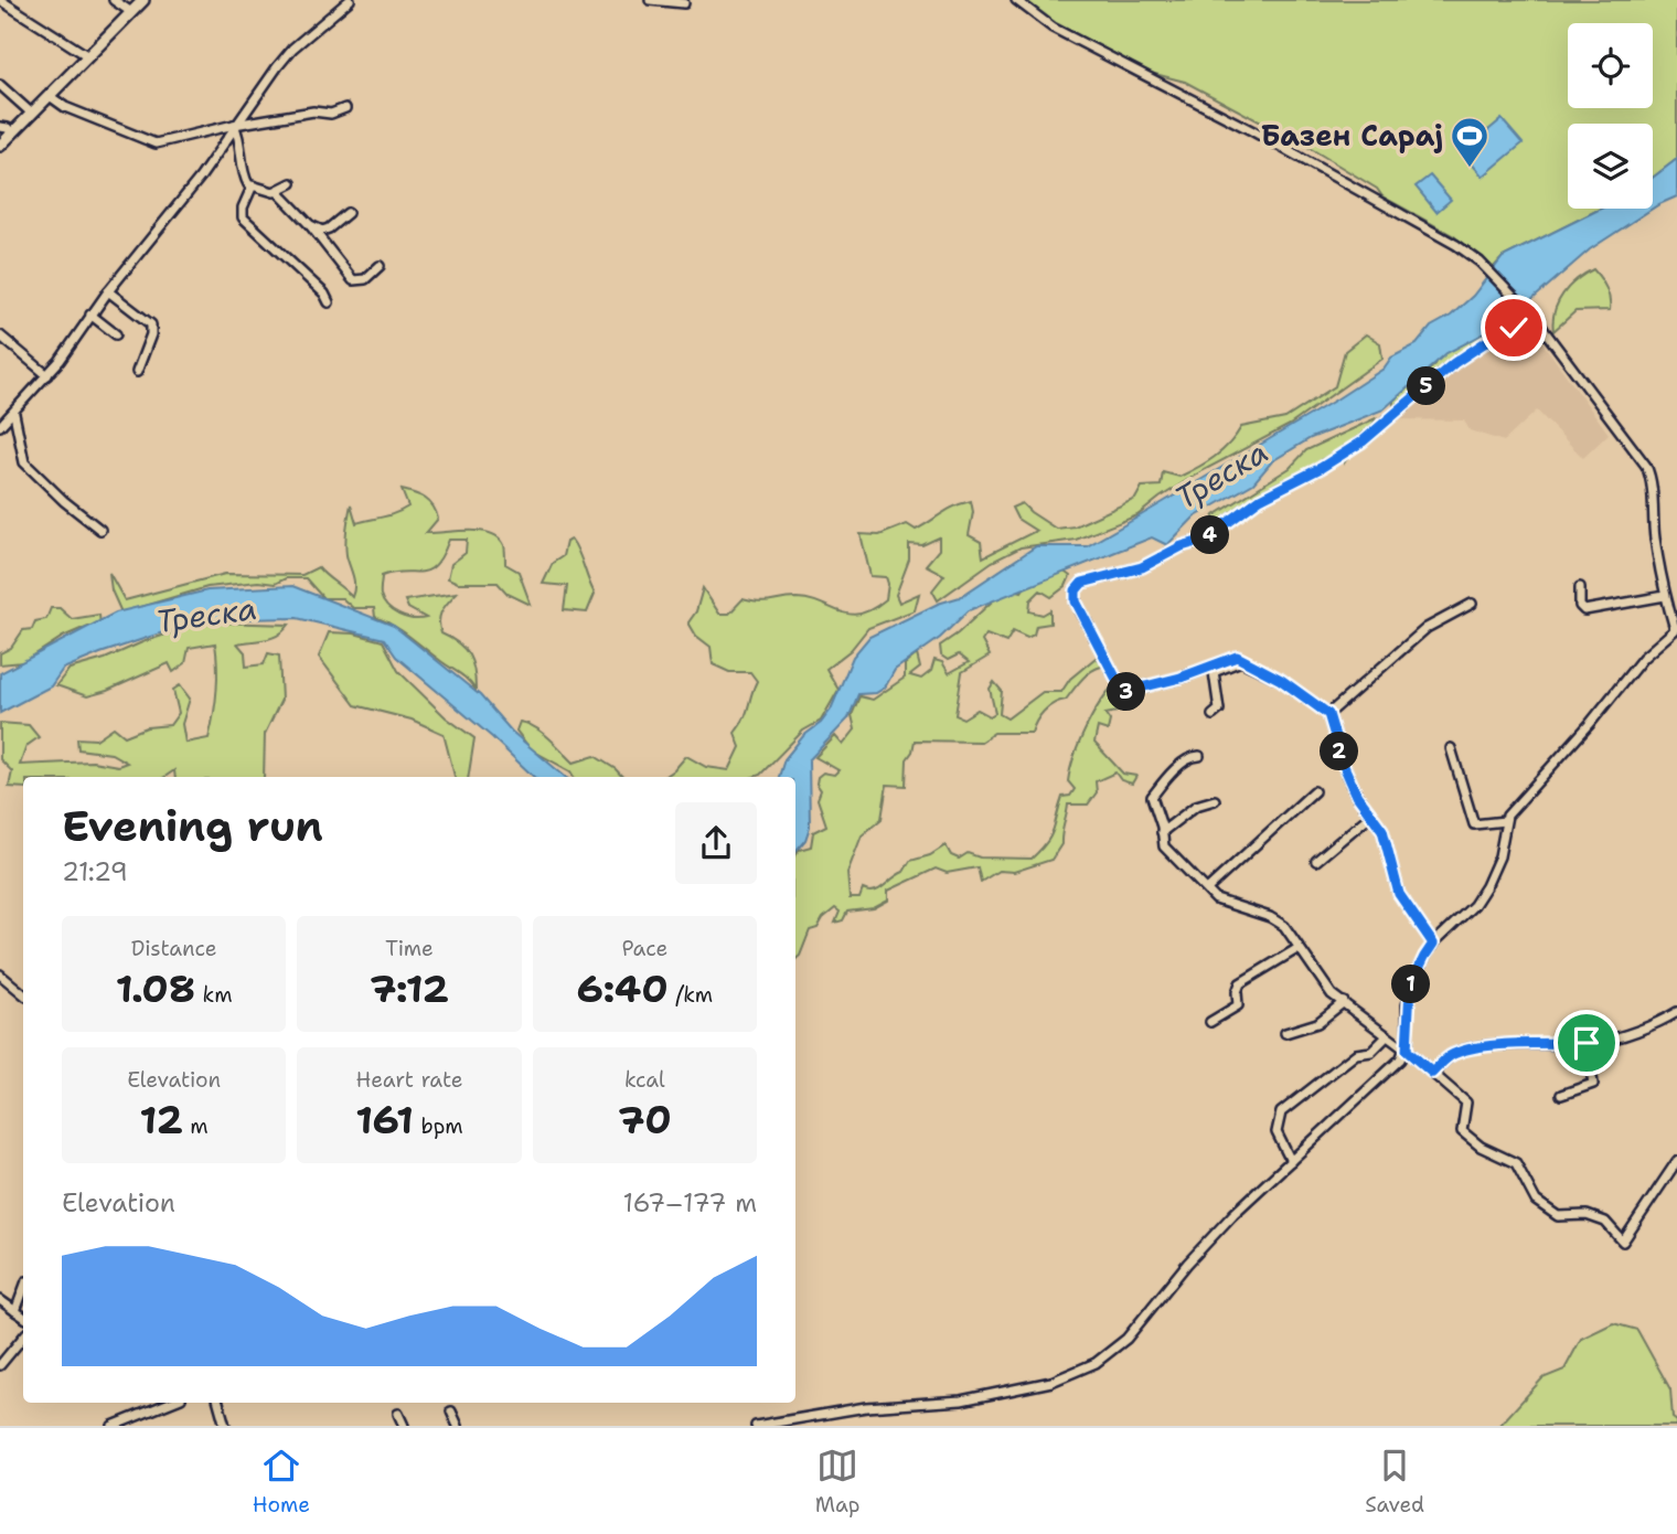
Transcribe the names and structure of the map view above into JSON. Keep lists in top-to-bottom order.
{
  "water": ["Треска"],
  "places": {
    "sports": ["Базен Сарај"]
  },
  "page": {
    "pins": [
      "5",
      "4",
      "3",
      "2",
      "1"
    ],
    "heading": ["Evening run", "21:29"],
    "stats": [
      ["Distance", "1.08 km"],
      ["Time", "7:12"],
      ["Pace", "6:40 /km"],
      ["Elevation", "12 m"],
      ["Heart rate", "161 bpm"],
      ["kcal", "70"]
    ],
    "chart": ["Elevation", "167–177 m"],
    "tabs": ["Home", "Map", "Saved"]
  }
}
